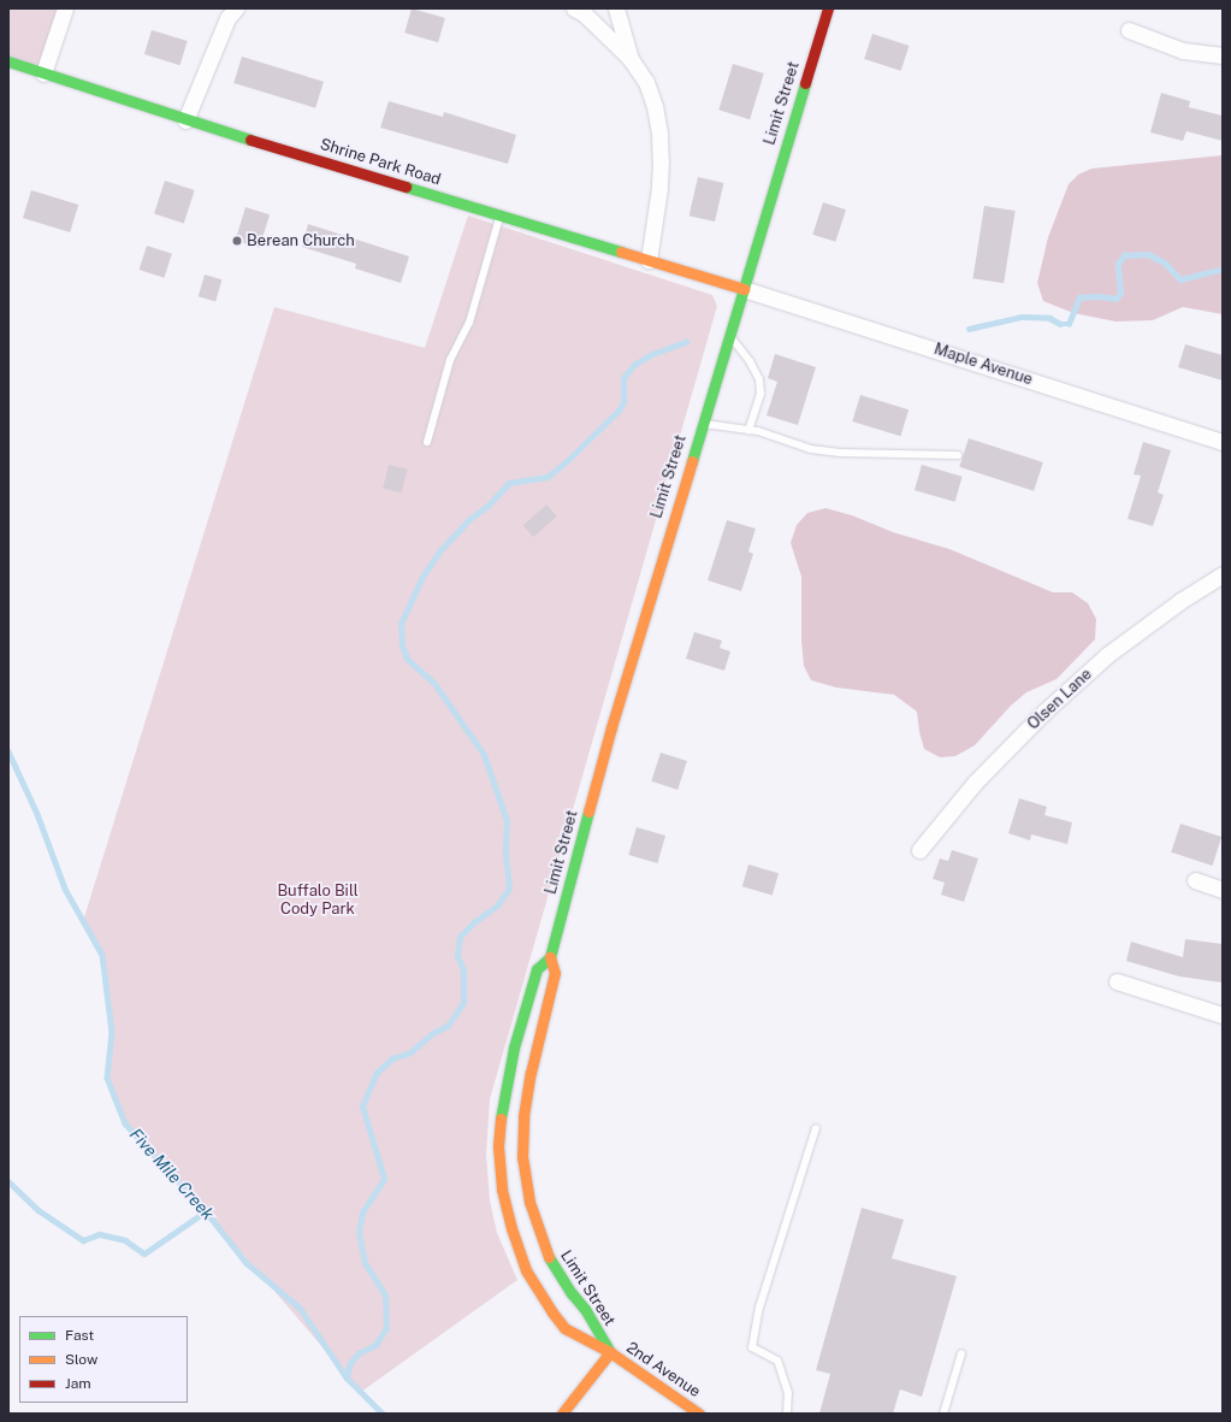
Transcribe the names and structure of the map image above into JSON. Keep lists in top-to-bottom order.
{
  "streets": {
    "street": [
      "Limit Street",
      "Shrine Park Road",
      "Maple Avenue",
      "Olsen Lane",
      "2nd Avenue"
    ]
  },
  "crossings": [
    ["Limit Street", "Shrine Park Road"],
    ["Limit Street", "Maple Avenue"],
    ["Limit Street", "2nd Avenue"],
    ["Shrine Park Road", "Maple Avenue"]
  ],
  "water": ["Five Mile Creek"],
  "parks": ["Buffalo Bill Cody Park"],
  "places": ["Berean Church"],
  "legend": ["Fast", "Slow", "Jam"]
}
